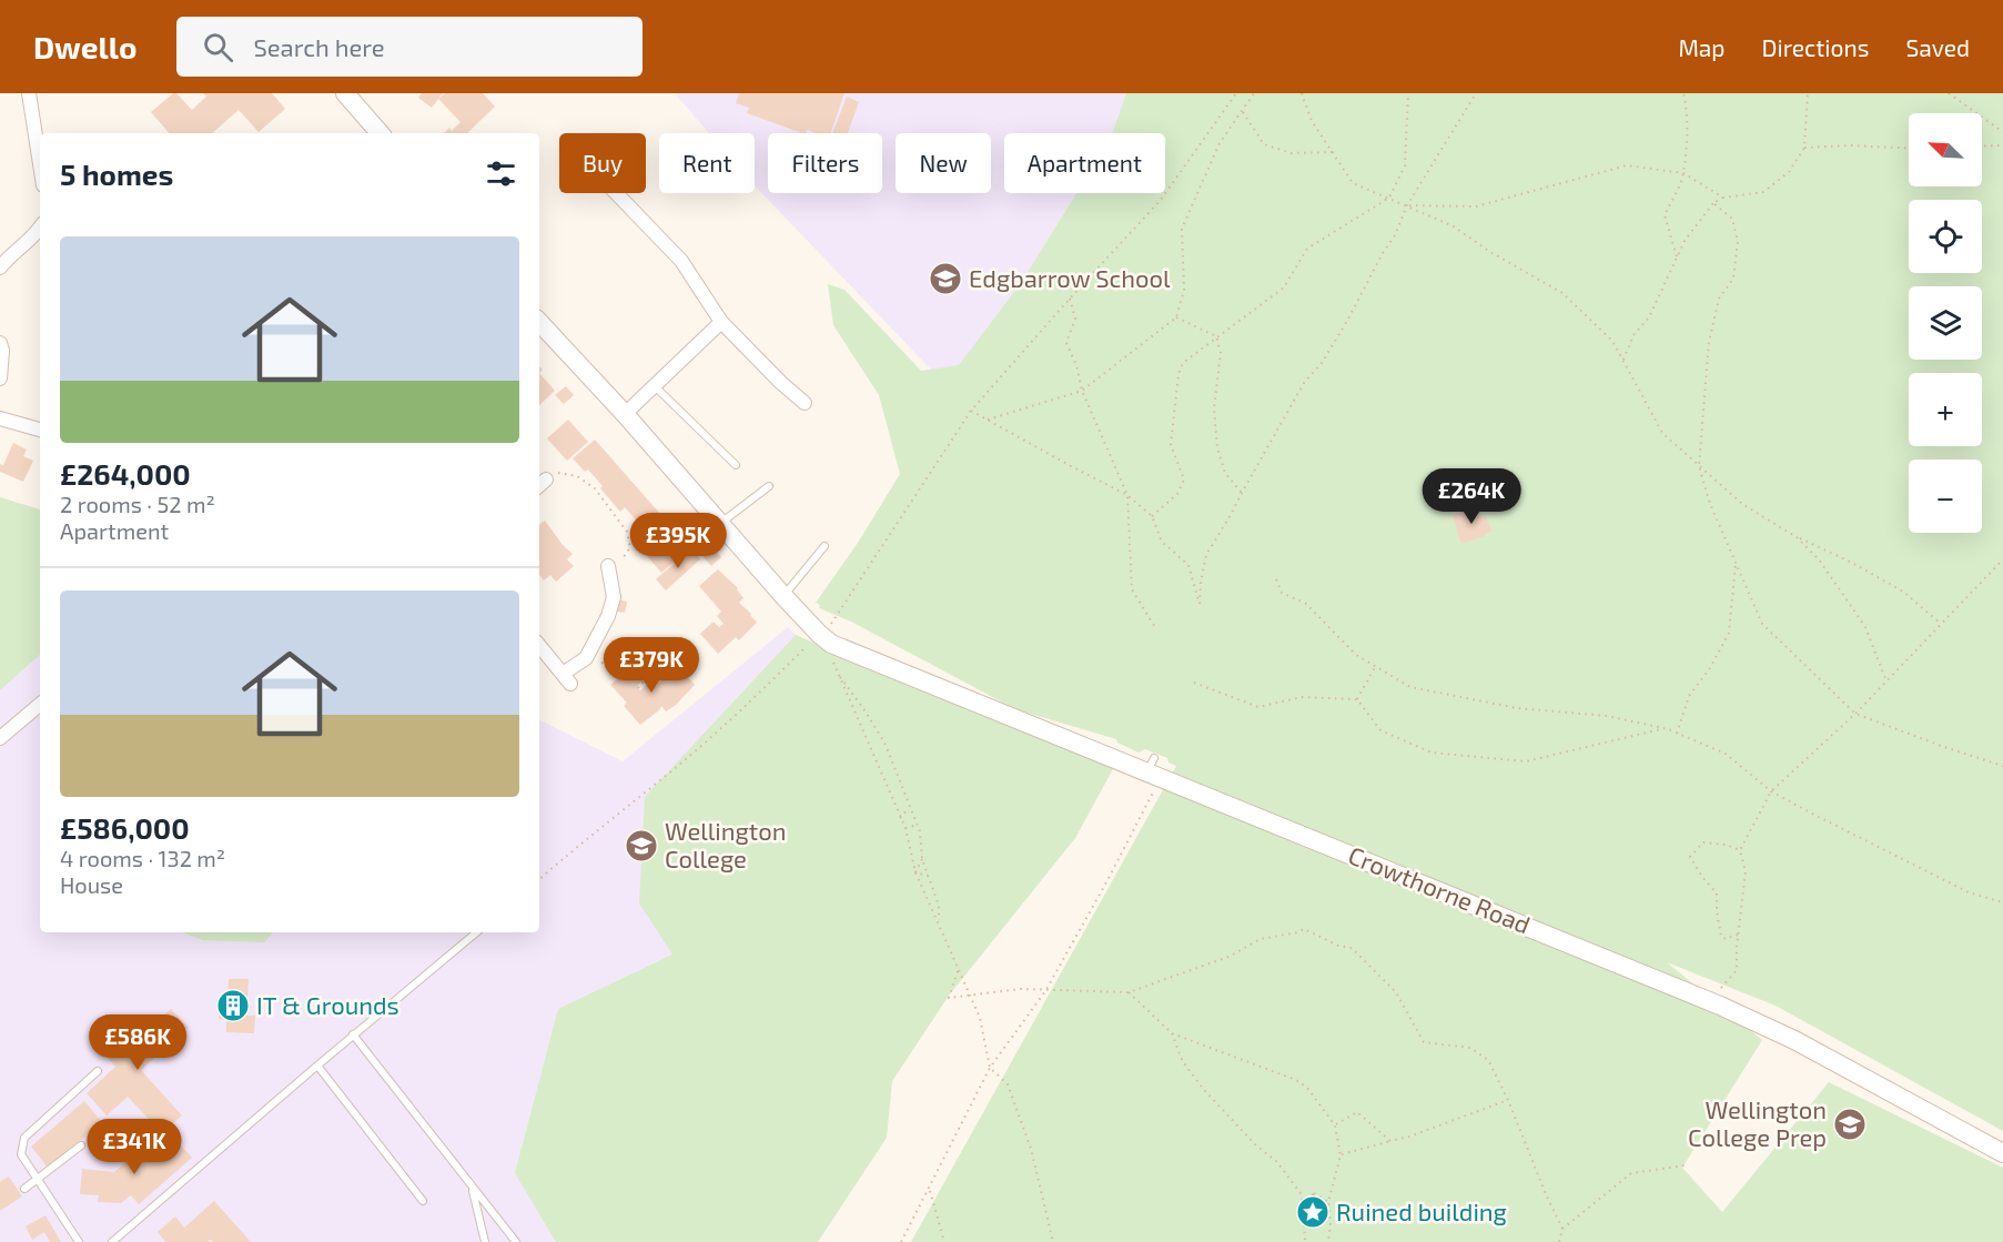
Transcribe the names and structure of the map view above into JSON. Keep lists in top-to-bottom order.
{
  "streets": {
    "street": ["Crowthorne Road"]
  },
  "places": {
    "school or university": ["Edgbarrow School", "Wellington College", "Wellington College Prep"],
    "building": ["IT & Grounds"],
    "place": ["Ruined building"]
  },
  "north": "top left",
  "page": {
    "header": "Dwello",
    "search": "Search here",
    "nav": ["Map", "Directions", "Saved"],
    "map_buttons": ["+", "−"],
    "chip": [
      "Buy",
      "Rent",
      "Filters",
      "New",
      "Apartment"
    ],
    "heading": "5 homes",
    "list": [
      {
        "name": "£264,000",
        "note": "2 rooms · 52 m² · Apartment"
      },
      {
        "name": "£586,000",
        "note": "4 rooms · 132 m² · House"
      }
    ],
    "price": [
      "£264K",
      "£395K",
      "£379K",
      "£586K",
      "£341K"
    ]
  }
}
